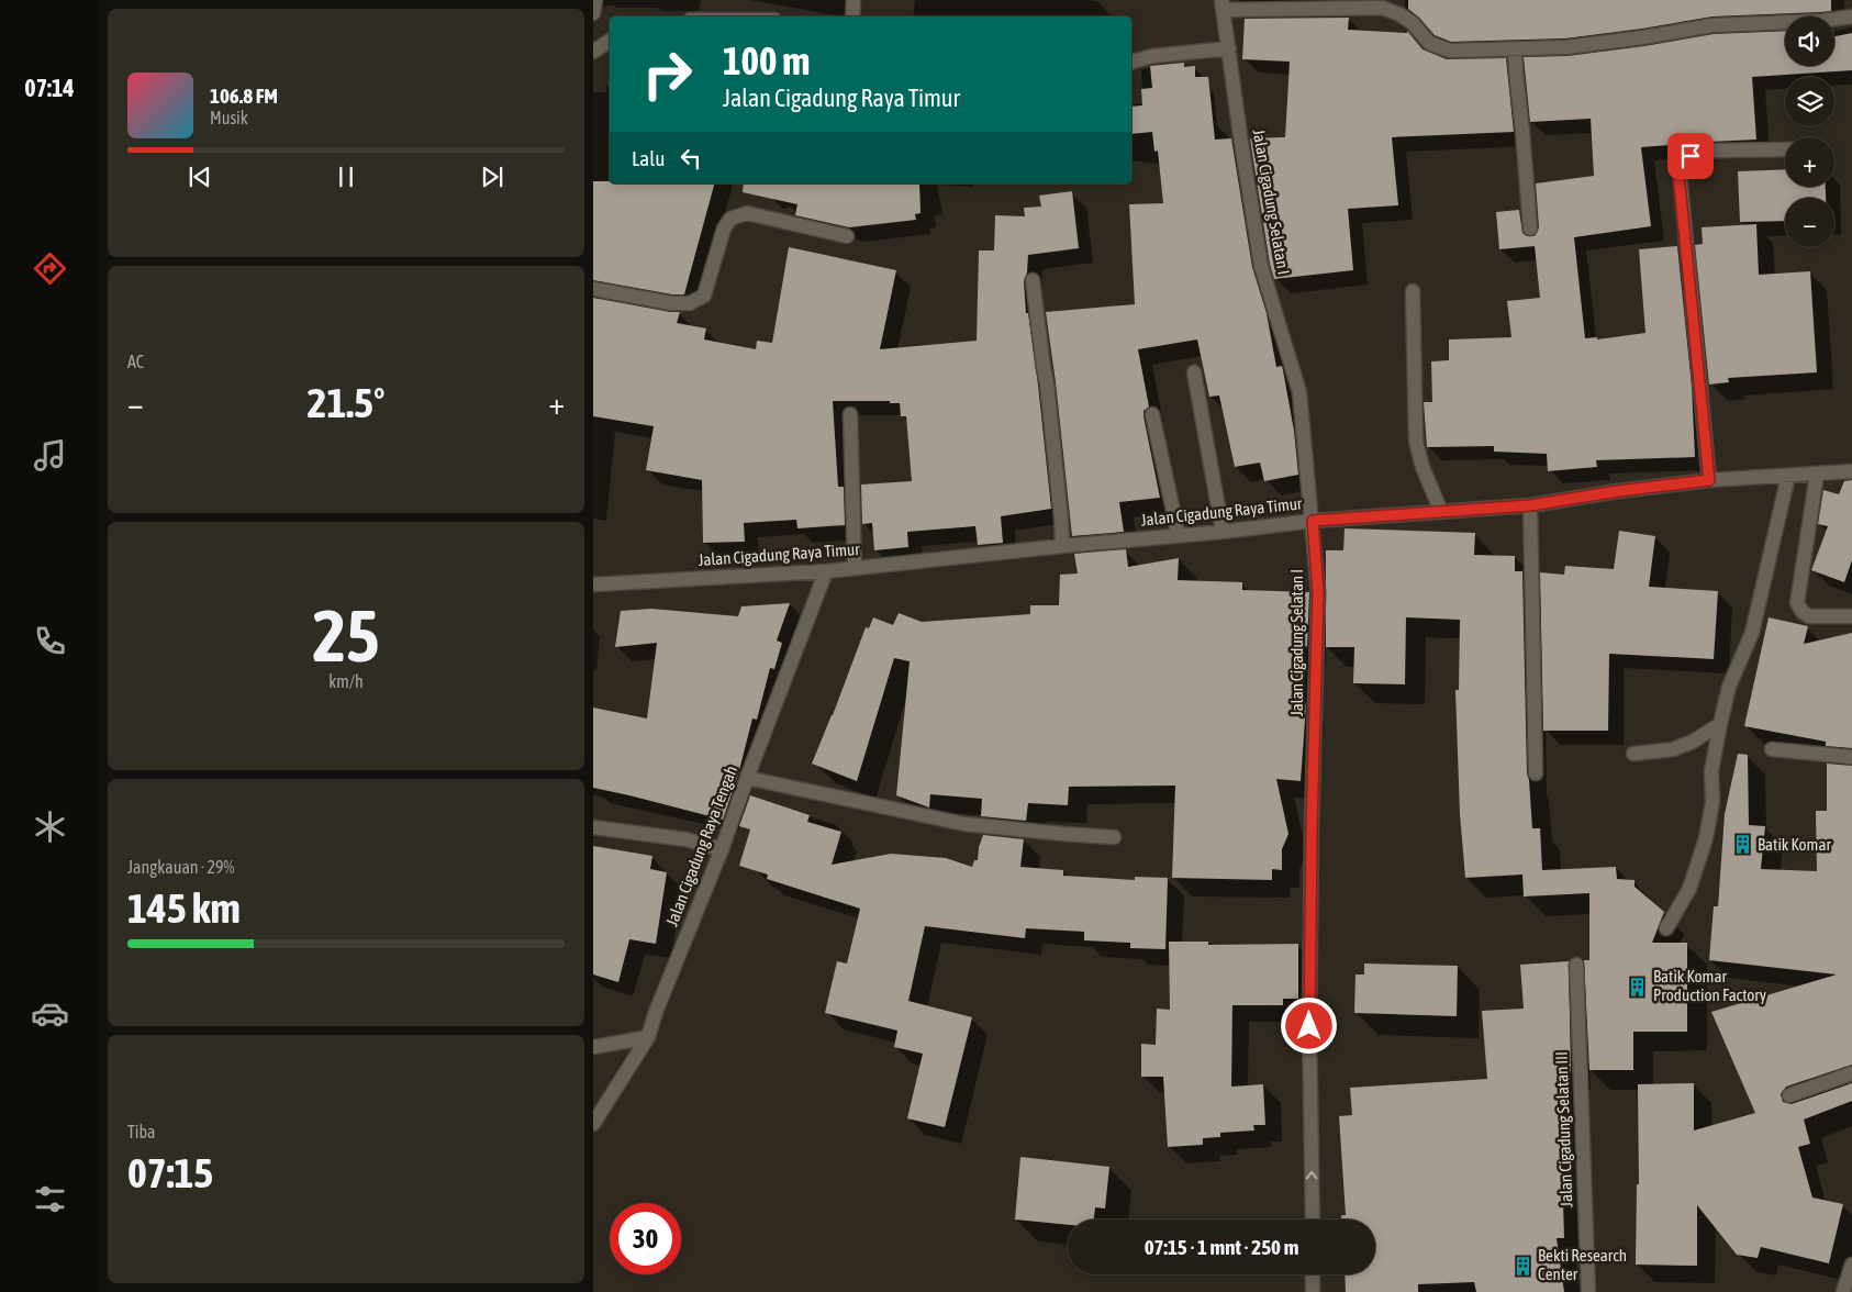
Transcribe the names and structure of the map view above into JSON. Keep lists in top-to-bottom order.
{
  "streets": {
    "street": [
      "Jalan Cigadung Selatan I",
      "Jalan Cigadung Raya Timur",
      "Jalan Cigadung Raya Tengah",
      "Jalan Cigadung Selatan III"
    ]
  },
  "crossings": [
    ["Jalan Cigadung Selatan I", "Jalan Cigadung Raya Timur"],
    ["Jalan Cigadung Raya Timur", "Jalan Cigadung Raya Tengah"]
  ],
  "one_way": ["Jalan Cigadung Selatan I"],
  "places": {
    "building": ["Batik Komar", "Batik Komar Production Factory", "Bekti Research Center"]
  },
  "page": {
    "tabs": "07:14",
    "map_buttons": ["+", "−"],
    "turn": ["100 m", "Jalan Cigadung Raya Timur"],
    "song": ["106.8 FM", "Musik"],
    "then": "Lalu",
    "tile": [
      "AC",
      ["25", "km/h"],
      ["Jangkauan · 29%", "145 km"],
      ["Tiba", "07:15"]
    ],
    "heat": ["−", "21.5°", "+"],
    "limit": "30",
    "trip": "07:15 · 1 mnt · 250 m"
  }
}
